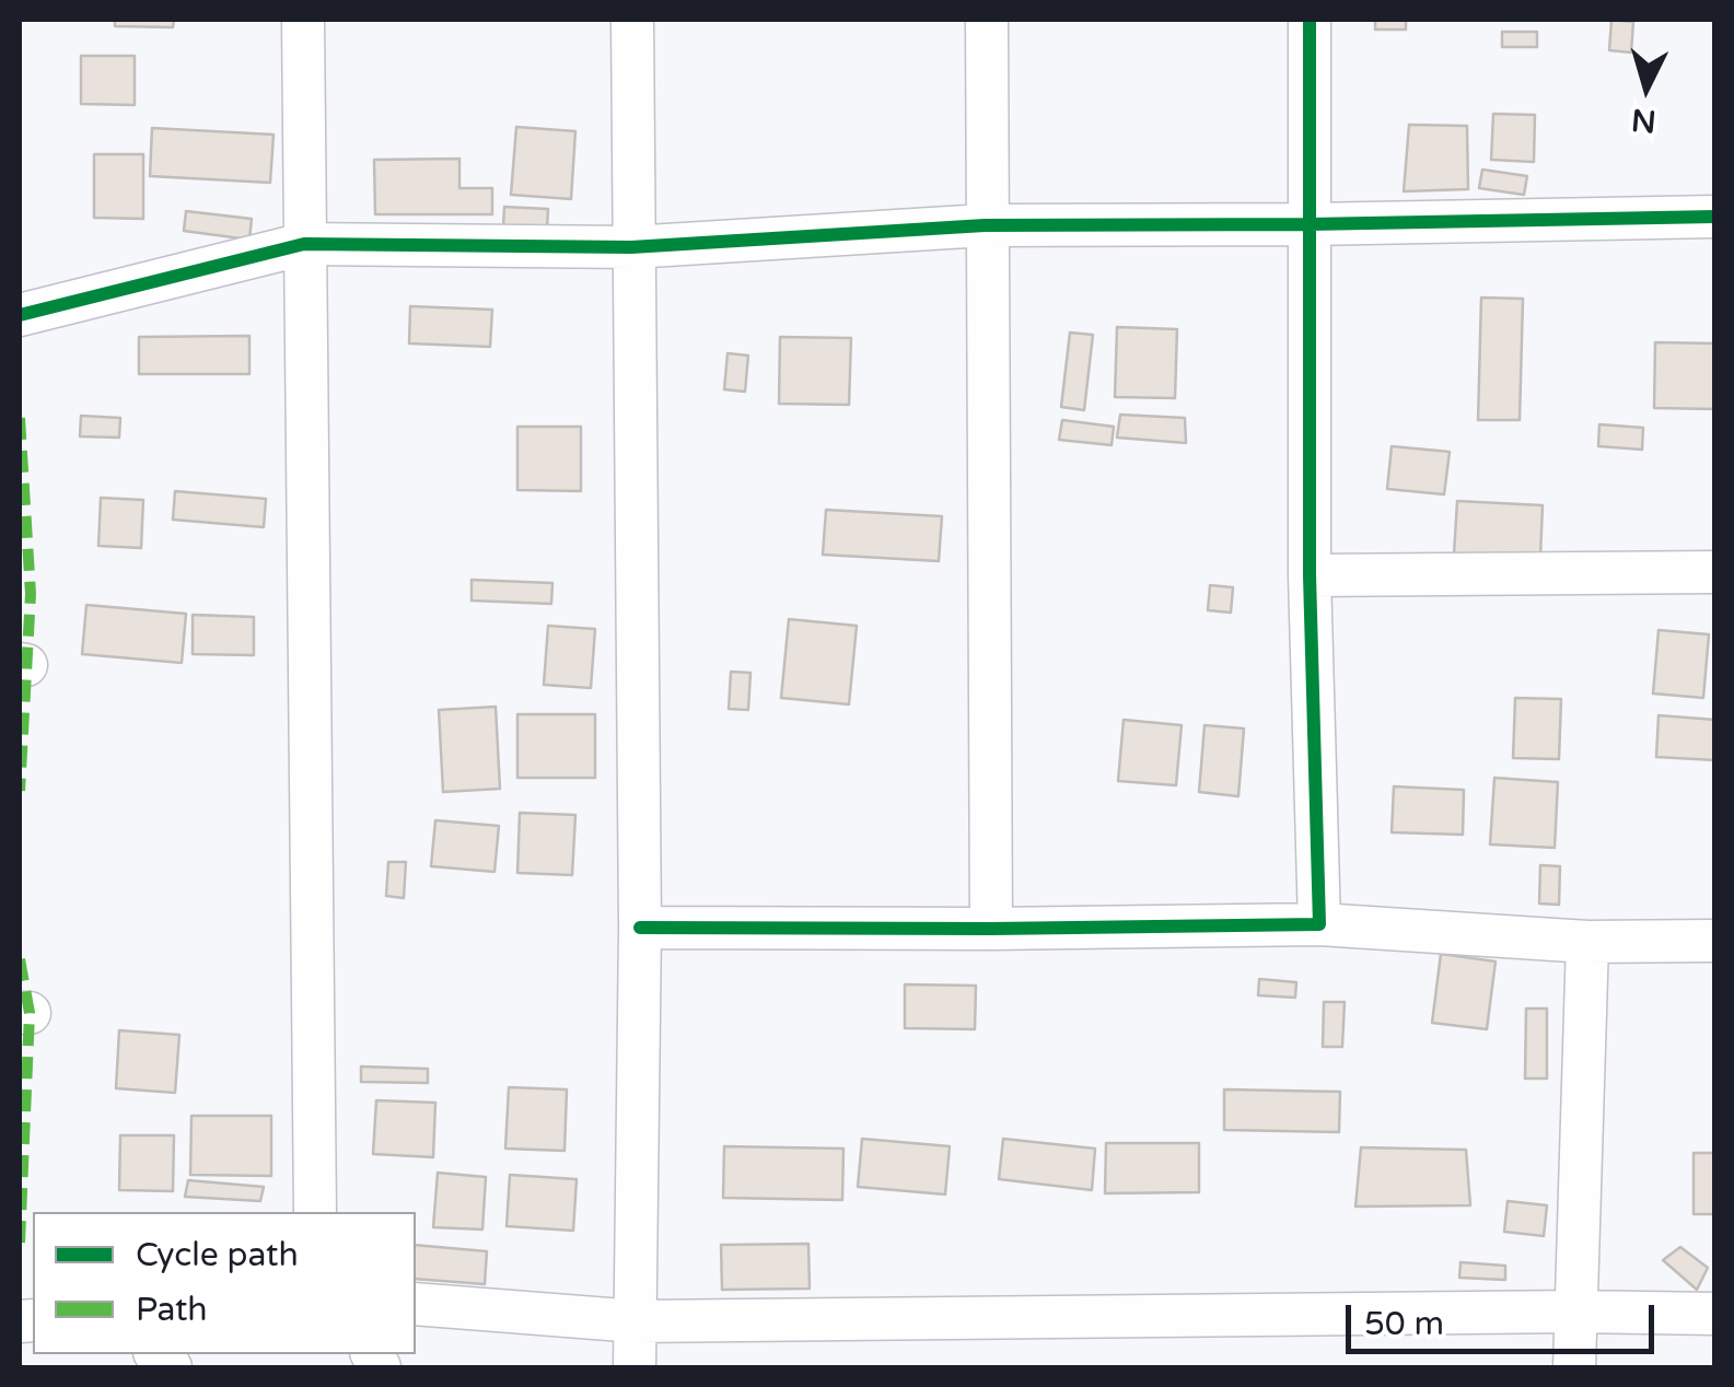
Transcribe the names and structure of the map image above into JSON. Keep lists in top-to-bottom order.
{
  "legend": ["Cycle path", "Path"],
  "scale_bar": "50 m",
  "north": "bottom"
}
